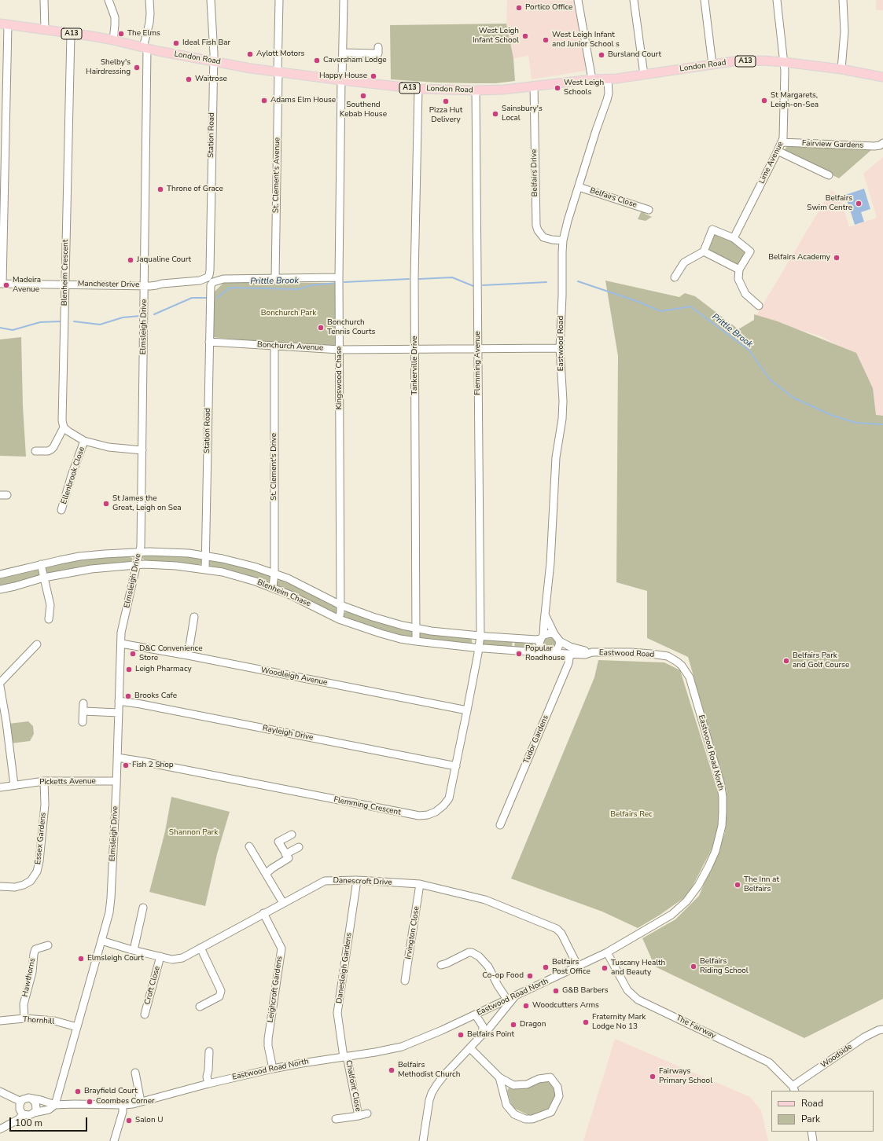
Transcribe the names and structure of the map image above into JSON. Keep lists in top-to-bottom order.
{
  "streets": {
    "main road": ["A13", "London Road"],
    "street": [
      "Station Road",
      "Fairview Gardens",
      "Lime Avenue",
      "Belfairs Drive",
      "St. Clement's Avenue",
      "Belfairs Close",
      "Blenheim Crescent",
      "Manchester Drive",
      "Elmsleigh Drive",
      "Eastwood Road",
      "Bonchurch Avenue",
      "Flemming Avenue",
      "Tankerville Drive",
      "Kingswood Chase",
      "St. Clement's Drive",
      "Ellenbrook Close",
      "Blenheim Chase",
      "Woodleigh Avenue",
      "Rayleigh Drive",
      "Tudor Gardens",
      "Eastwood Road North",
      "Picketts Avenue",
      "Flemming Crescent",
      "Essex Gardens",
      "Danescroft Drive",
      "Irvington Close",
      "Danesleigh Gardens",
      "Hawthorns",
      "Croft Close",
      "Leighcroft Gardens",
      "Thornhill",
      "The Fairway",
      "Woodside",
      "Chalfont Close"
    ]
  },
  "crossings": [
    ["London Road", "Station Road"],
    ["London Road", "Lime Avenue"],
    ["London Road", "Belfairs Drive"],
    ["London Road", "St. Clement's Avenue"],
    ["London Road", "Blenheim Crescent"],
    ["London Road", "Elmsleigh Drive"],
    ["London Road", "Eastwood Road"],
    ["London Road", "Flemming Avenue"],
    ["London Road", "Tankerville Drive"],
    ["London Road", "Kingswood Chase"],
    ["Station Road", "St. Clement's Avenue"],
    ["Station Road", "Manchester Drive"],
    ["Station Road", "Bonchurch Avenue"],
    ["Station Road", "Blenheim Chase"],
    ["Fairview Gardens", "Lime Avenue"],
    ["Belfairs Drive", "Eastwood Road"],
    ["Belfairs Close", "Eastwood Road"],
    ["Blenheim Crescent", "Manchester Drive"],
    ["Manchester Drive", "Elmsleigh Drive"],
    ["Elmsleigh Drive", "Blenheim Chase"],
    ["Elmsleigh Drive", "Woodleigh Avenue"],
    ["Elmsleigh Drive", "Rayleigh Drive"],
    ["Elmsleigh Drive", "Eastwood Road North"],
    ["Elmsleigh Drive", "Picketts Avenue"],
    ["Elmsleigh Drive", "Flemming Crescent"],
    ["Elmsleigh Drive", "Danescroft Drive"],
    ["Elmsleigh Drive", "Thornhill"],
    ["Eastwood Road", "Bonchurch Avenue"],
    ["Eastwood Road", "Blenheim Chase"],
    ["Eastwood Road", "Tudor Gardens"],
    ["Eastwood Road", "Eastwood Road North"],
    ["Bonchurch Avenue", "Flemming Avenue"],
    ["Bonchurch Avenue", "Tankerville Drive"],
    ["Bonchurch Avenue", "Kingswood Chase"],
    ["Bonchurch Avenue", "St. Clement's Drive"],
    ["Flemming Avenue", "Blenheim Chase"],
    ["Flemming Avenue", "Flemming Crescent"],
    ["Tankerville Drive", "Blenheim Chase"],
    ["Kingswood Chase", "Blenheim Chase"],
    ["St. Clement's Drive", "Blenheim Chase"],
    ["Blenheim Chase", "Flemming Crescent"],
    ["Woodleigh Avenue", "Flemming Crescent"],
    ["Rayleigh Drive", "Flemming Crescent"],
    ["Eastwood Road North", "Danescroft Drive"],
    ["Eastwood Road North", "Danesleigh Gardens"],
    ["Eastwood Road North", "Leighcroft Gardens"],
    ["Eastwood Road North", "The Fairway"],
    ["Eastwood Road North", "Chalfont Close"],
    ["Picketts Avenue", "Essex Gardens"],
    ["Danescroft Drive", "Irvington Close"],
    ["Danescroft Drive", "Danesleigh Gardens"],
    ["Danescroft Drive", "Croft Close"],
    ["Danescroft Drive", "Leighcroft Gardens"],
    ["Danesleigh Gardens", "Chalfont Close"],
    ["Hawthorns", "Thornhill"],
    ["The Fairway", "Woodside"]
  ],
  "water": ["Prittle Brook"],
  "parks": ["Bonchurch Park", "Belfairs Rec", "Shannon Park"],
  "places": [
    "Portico Office",
    "The Elms",
    "West Leigh Infant School",
    "West Leigh Infant and Junior School s",
    "Ideal Fish Bar",
    "Aylott Motors",
    "Bursland Court",
    "Caversham Lodge",
    "Shelby's Hairdressing",
    "Happy House",
    "Waitrose",
    "West Leigh Schools",
    "Southend Kebab House",
    "Adams Elm House",
    "St Margarets, Leigh-on-Sea",
    "Pizza Hut Delivery",
    "Sainsbury's Local",
    "Throne of Grace",
    "Belfairs Swim Centre",
    "Belfairs Academy",
    "Jaqualine Court",
    "Madeira Avenue",
    "Bonchurch Tennis Courts",
    "St James the Great, Leigh on Sea",
    "D&C Convenience Store",
    "Popular Roadhouse",
    "Belfairs Park and Golf Course",
    "Leigh Pharmacy",
    "Brooks Cafe",
    "Fish 2 Shop",
    "The Inn at Belfairs",
    "Elmsleigh Court",
    "Belfairs Riding School",
    "Belfairs Post Office",
    "Tuscany Health and Beauty",
    "Co-op Food",
    "G&B Barbers",
    "Woodcutters Arms",
    "Fraternity Mark Lodge No 13",
    "Dragon",
    "Belfairs Point",
    "Belfairs Methodist Church",
    "Fairways Primary School",
    "Brayfield Court",
    "Coombes Corner",
    "Salon U"
  ],
  "legend": ["Road", "Park"],
  "scale_bar": "100 m"
}
